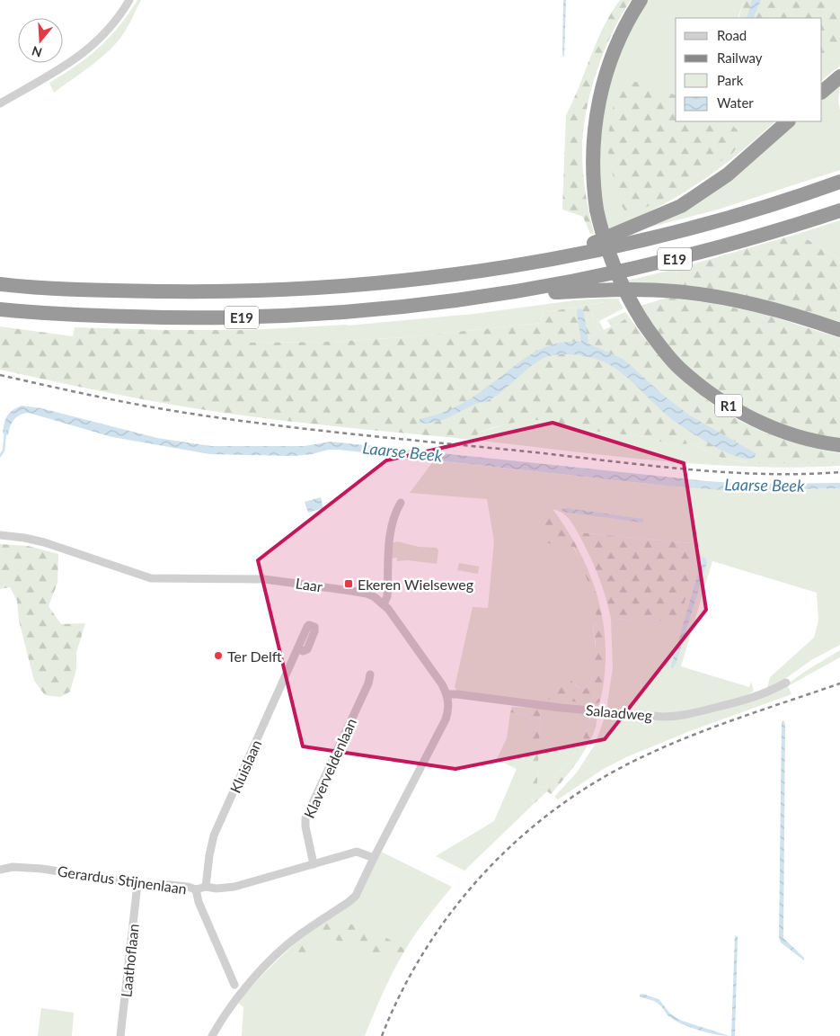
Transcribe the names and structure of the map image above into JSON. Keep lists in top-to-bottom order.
{
  "streets": {
    "highway": ["E19", "R1"],
    "street": [
      "Laar",
      "Salaadweg",
      "Kluislaan",
      "Klaverveldenlaan",
      "Gerardus Stijnenlaan",
      "Laathoflaan"
    ]
  },
  "crossings": [
    ["Laar", "Salaadweg"],
    ["Kluislaan", "Gerardus Stijnenlaan"],
    ["Klaverveldenlaan", "Gerardus Stijnenlaan"],
    ["Gerardus Stijnenlaan", "Laathoflaan"]
  ],
  "water": ["Laarse Beek"],
  "places": {
    "transit": ["Ekeren Wielseweg"],
    "other": ["Ter Delft"]
  },
  "legend": [
    "Road",
    "Railway",
    "Park",
    "Water"
  ],
  "north": "bottom"
}
